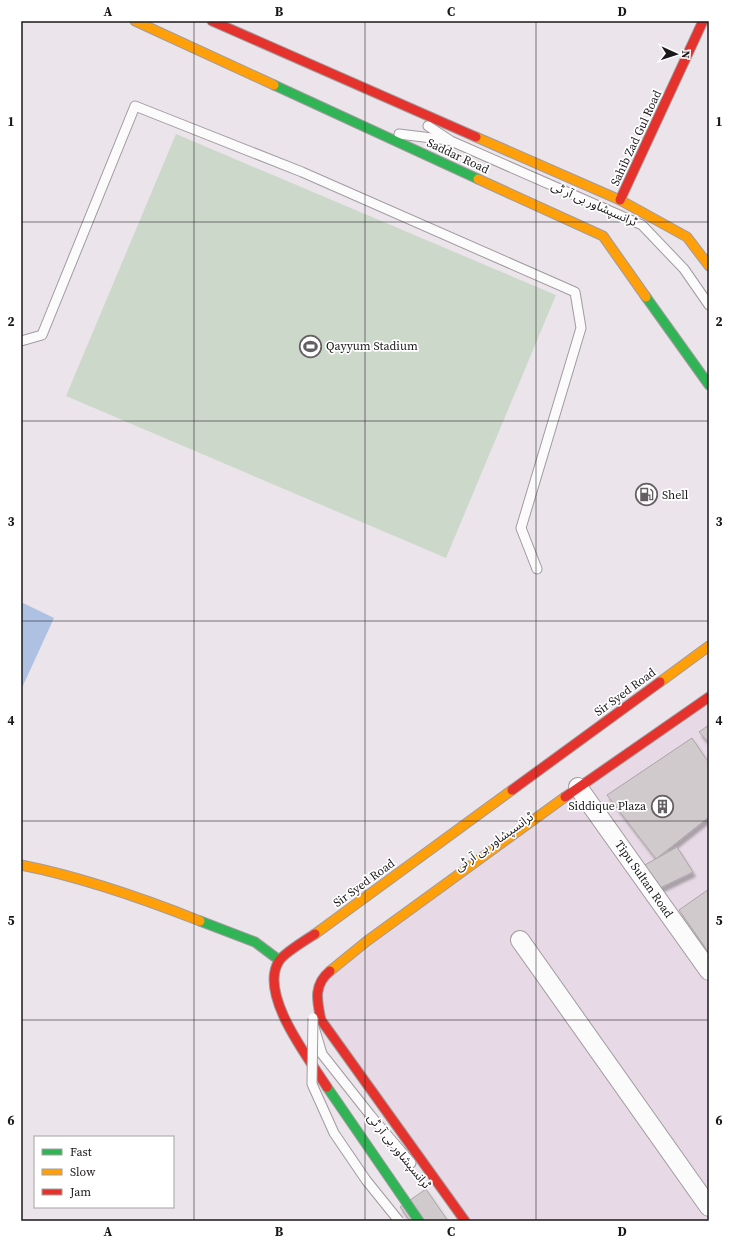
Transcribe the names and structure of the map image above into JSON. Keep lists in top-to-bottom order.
{
  "streets": {
    "main road": ["Sahib Zad Gul Road", "Saddar Road", "Sir Syed Road"],
    "street": ["Tipu Sultan Road"],
    "lane": ["ٹرانسپشاور بی آر ٹی"]
  },
  "crossings": [
    ["Sahib Zad Gul Road", "Saddar Road"],
    ["Saddar Road", "ٹرانسپشاور بی آر ٹی"]
  ],
  "places": {
    "sports": ["Qayyum Stadium"],
    "fuel station": ["Shell"],
    "building": ["Siddique Plaza"]
  },
  "legend": ["Fast", "Slow", "Jam"],
  "north": "right",
  "grid": {
    "columns": [
      "A",
      "B",
      "C",
      "D"
    ],
    "rows": [
      "1",
      "2",
      "3",
      "4",
      "5",
      "6"
    ]
  }
}
